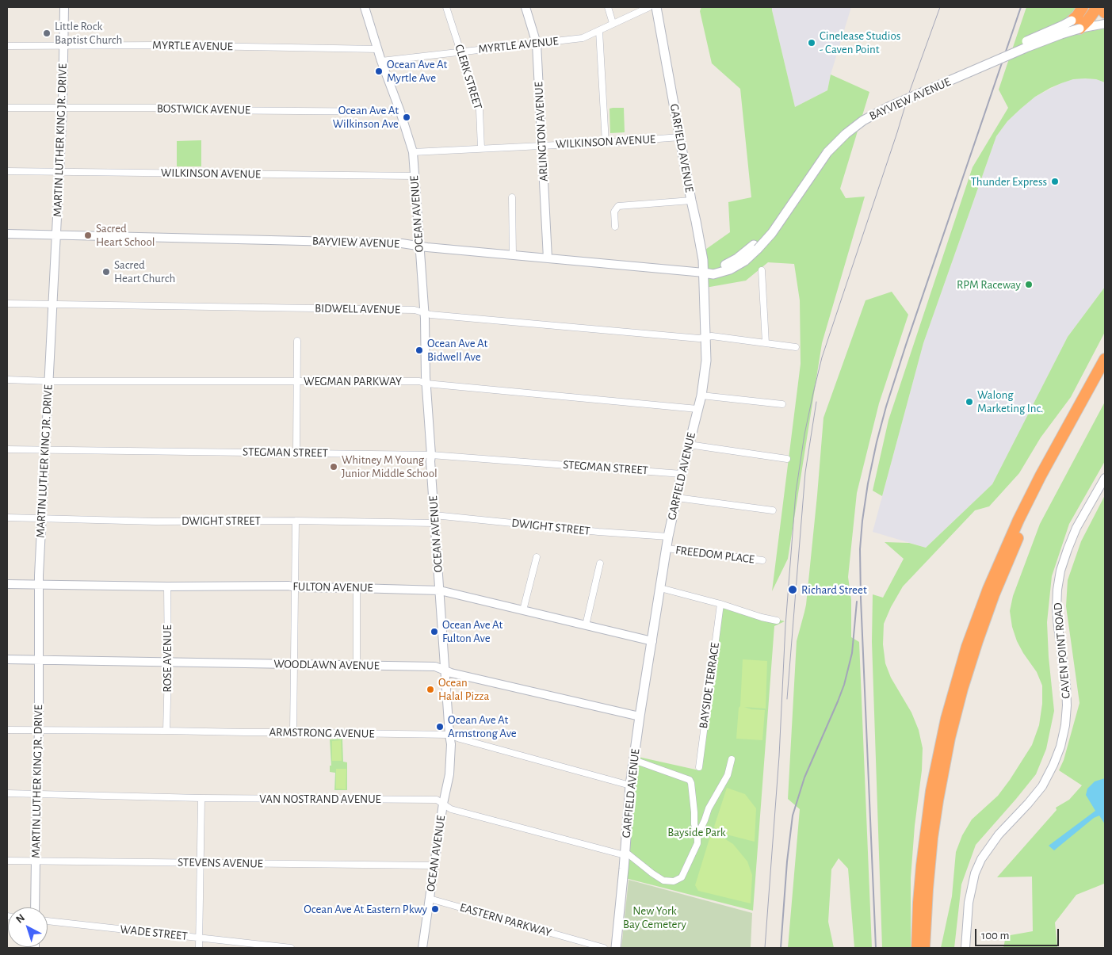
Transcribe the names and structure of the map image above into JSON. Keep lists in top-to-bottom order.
{
  "streets": {
    "main road": ["BAYVIEW AVENUE", "GARFIELD AVENUE"],
    "street": [
      "MYRTLE AVENUE",
      "CLERK STREET",
      "BOSTWICK AVENUE",
      "ARLINGTON AVENUE",
      "MARTIN LUTHER KING JR. DRIVE",
      "WILKINSON AVENUE",
      "OCEAN AVENUE",
      "BIDWELL AVENUE",
      "WEGMAN PARKWAY",
      "STEGMAN STREET",
      "DWIGHT STREET",
      "FREEDOM PLACE",
      "FULTON AVENUE",
      "CAVEN POINT ROAD",
      "ROSE AVENUE",
      "WOODLAWN AVENUE",
      "BAYSIDE TERRACE",
      "ARMSTRONG AVENUE",
      "VAN NOSTRAND AVENUE",
      "STEVENS AVENUE",
      "EASTERN PARKWAY",
      "WADE STREET"
    ]
  },
  "crossings": [
    ["MYRTLE AVENUE", "CLERK STREET"],
    ["MYRTLE AVENUE", "ARLINGTON AVENUE"],
    ["MYRTLE AVENUE", "MARTIN LUTHER KING JR. DRIVE"],
    ["MYRTLE AVENUE", "OCEAN AVENUE"],
    ["CLERK STREET", "WILKINSON AVENUE"],
    ["BAYVIEW AVENUE", "ARLINGTON AVENUE"],
    ["BAYVIEW AVENUE", "MARTIN LUTHER KING JR. DRIVE"],
    ["BAYVIEW AVENUE", "GARFIELD AVENUE"],
    ["BAYVIEW AVENUE", "OCEAN AVENUE"],
    ["BOSTWICK AVENUE", "MARTIN LUTHER KING JR. DRIVE"],
    ["BOSTWICK AVENUE", "OCEAN AVENUE"],
    ["ARLINGTON AVENUE", "WILKINSON AVENUE"],
    ["MARTIN LUTHER KING JR. DRIVE", "WILKINSON AVENUE"],
    ["MARTIN LUTHER KING JR. DRIVE", "BIDWELL AVENUE"],
    ["MARTIN LUTHER KING JR. DRIVE", "WEGMAN PARKWAY"],
    ["MARTIN LUTHER KING JR. DRIVE", "STEGMAN STREET"],
    ["MARTIN LUTHER KING JR. DRIVE", "DWIGHT STREET"],
    ["MARTIN LUTHER KING JR. DRIVE", "FULTON AVENUE"],
    ["MARTIN LUTHER KING JR. DRIVE", "WOODLAWN AVENUE"],
    ["MARTIN LUTHER KING JR. DRIVE", "ARMSTRONG AVENUE"],
    ["MARTIN LUTHER KING JR. DRIVE", "VAN NOSTRAND AVENUE"],
    ["MARTIN LUTHER KING JR. DRIVE", "STEVENS AVENUE"],
    ["WILKINSON AVENUE", "GARFIELD AVENUE"],
    ["WILKINSON AVENUE", "OCEAN AVENUE"],
    ["GARFIELD AVENUE", "BIDWELL AVENUE"],
    ["GARFIELD AVENUE", "WEGMAN PARKWAY"],
    ["GARFIELD AVENUE", "STEGMAN STREET"],
    ["GARFIELD AVENUE", "DWIGHT STREET"],
    ["GARFIELD AVENUE", "FREEDOM PLACE"],
    ["GARFIELD AVENUE", "FULTON AVENUE"],
    ["GARFIELD AVENUE", "WOODLAWN AVENUE"],
    ["GARFIELD AVENUE", "ARMSTRONG AVENUE"],
    ["GARFIELD AVENUE", "VAN NOSTRAND AVENUE"],
    ["OCEAN AVENUE", "BIDWELL AVENUE"],
    ["OCEAN AVENUE", "WEGMAN PARKWAY"],
    ["OCEAN AVENUE", "STEGMAN STREET"],
    ["OCEAN AVENUE", "DWIGHT STREET"],
    ["OCEAN AVENUE", "FULTON AVENUE"],
    ["OCEAN AVENUE", "WOODLAWN AVENUE"],
    ["OCEAN AVENUE", "ARMSTRONG AVENUE"],
    ["OCEAN AVENUE", "VAN NOSTRAND AVENUE"],
    ["OCEAN AVENUE", "STEVENS AVENUE"],
    ["OCEAN AVENUE", "EASTERN PARKWAY"],
    ["FULTON AVENUE", "ROSE AVENUE"],
    ["ROSE AVENUE", "WOODLAWN AVENUE"],
    ["ROSE AVENUE", "ARMSTRONG AVENUE"]
  ],
  "parks": ["Bayside Park", "New York Bay Cemetery"],
  "places": [
    "Little Rock Baptist Church",
    "Cinelease Studios - Caven Point",
    "Ocean Ave At Myrtle Ave",
    "Ocean Ave At Wilkinson Ave",
    "Thunder Express",
    "Sacred Heart School",
    "Sacred Heart Church",
    "RPM Raceway",
    "Ocean Ave At Bidwell Ave",
    "Walong Marketing Inc.",
    "Whitney M Young Junior Middle School",
    "Richard Street",
    "Ocean Ave At Fulton Ave",
    "Ocean Halal Pizza",
    "Ocean Ave At Armstrong Ave",
    "Ocean Ave At Eastern Pkwy"
  ],
  "scale_bar": "100 m",
  "north": "top left"
}
